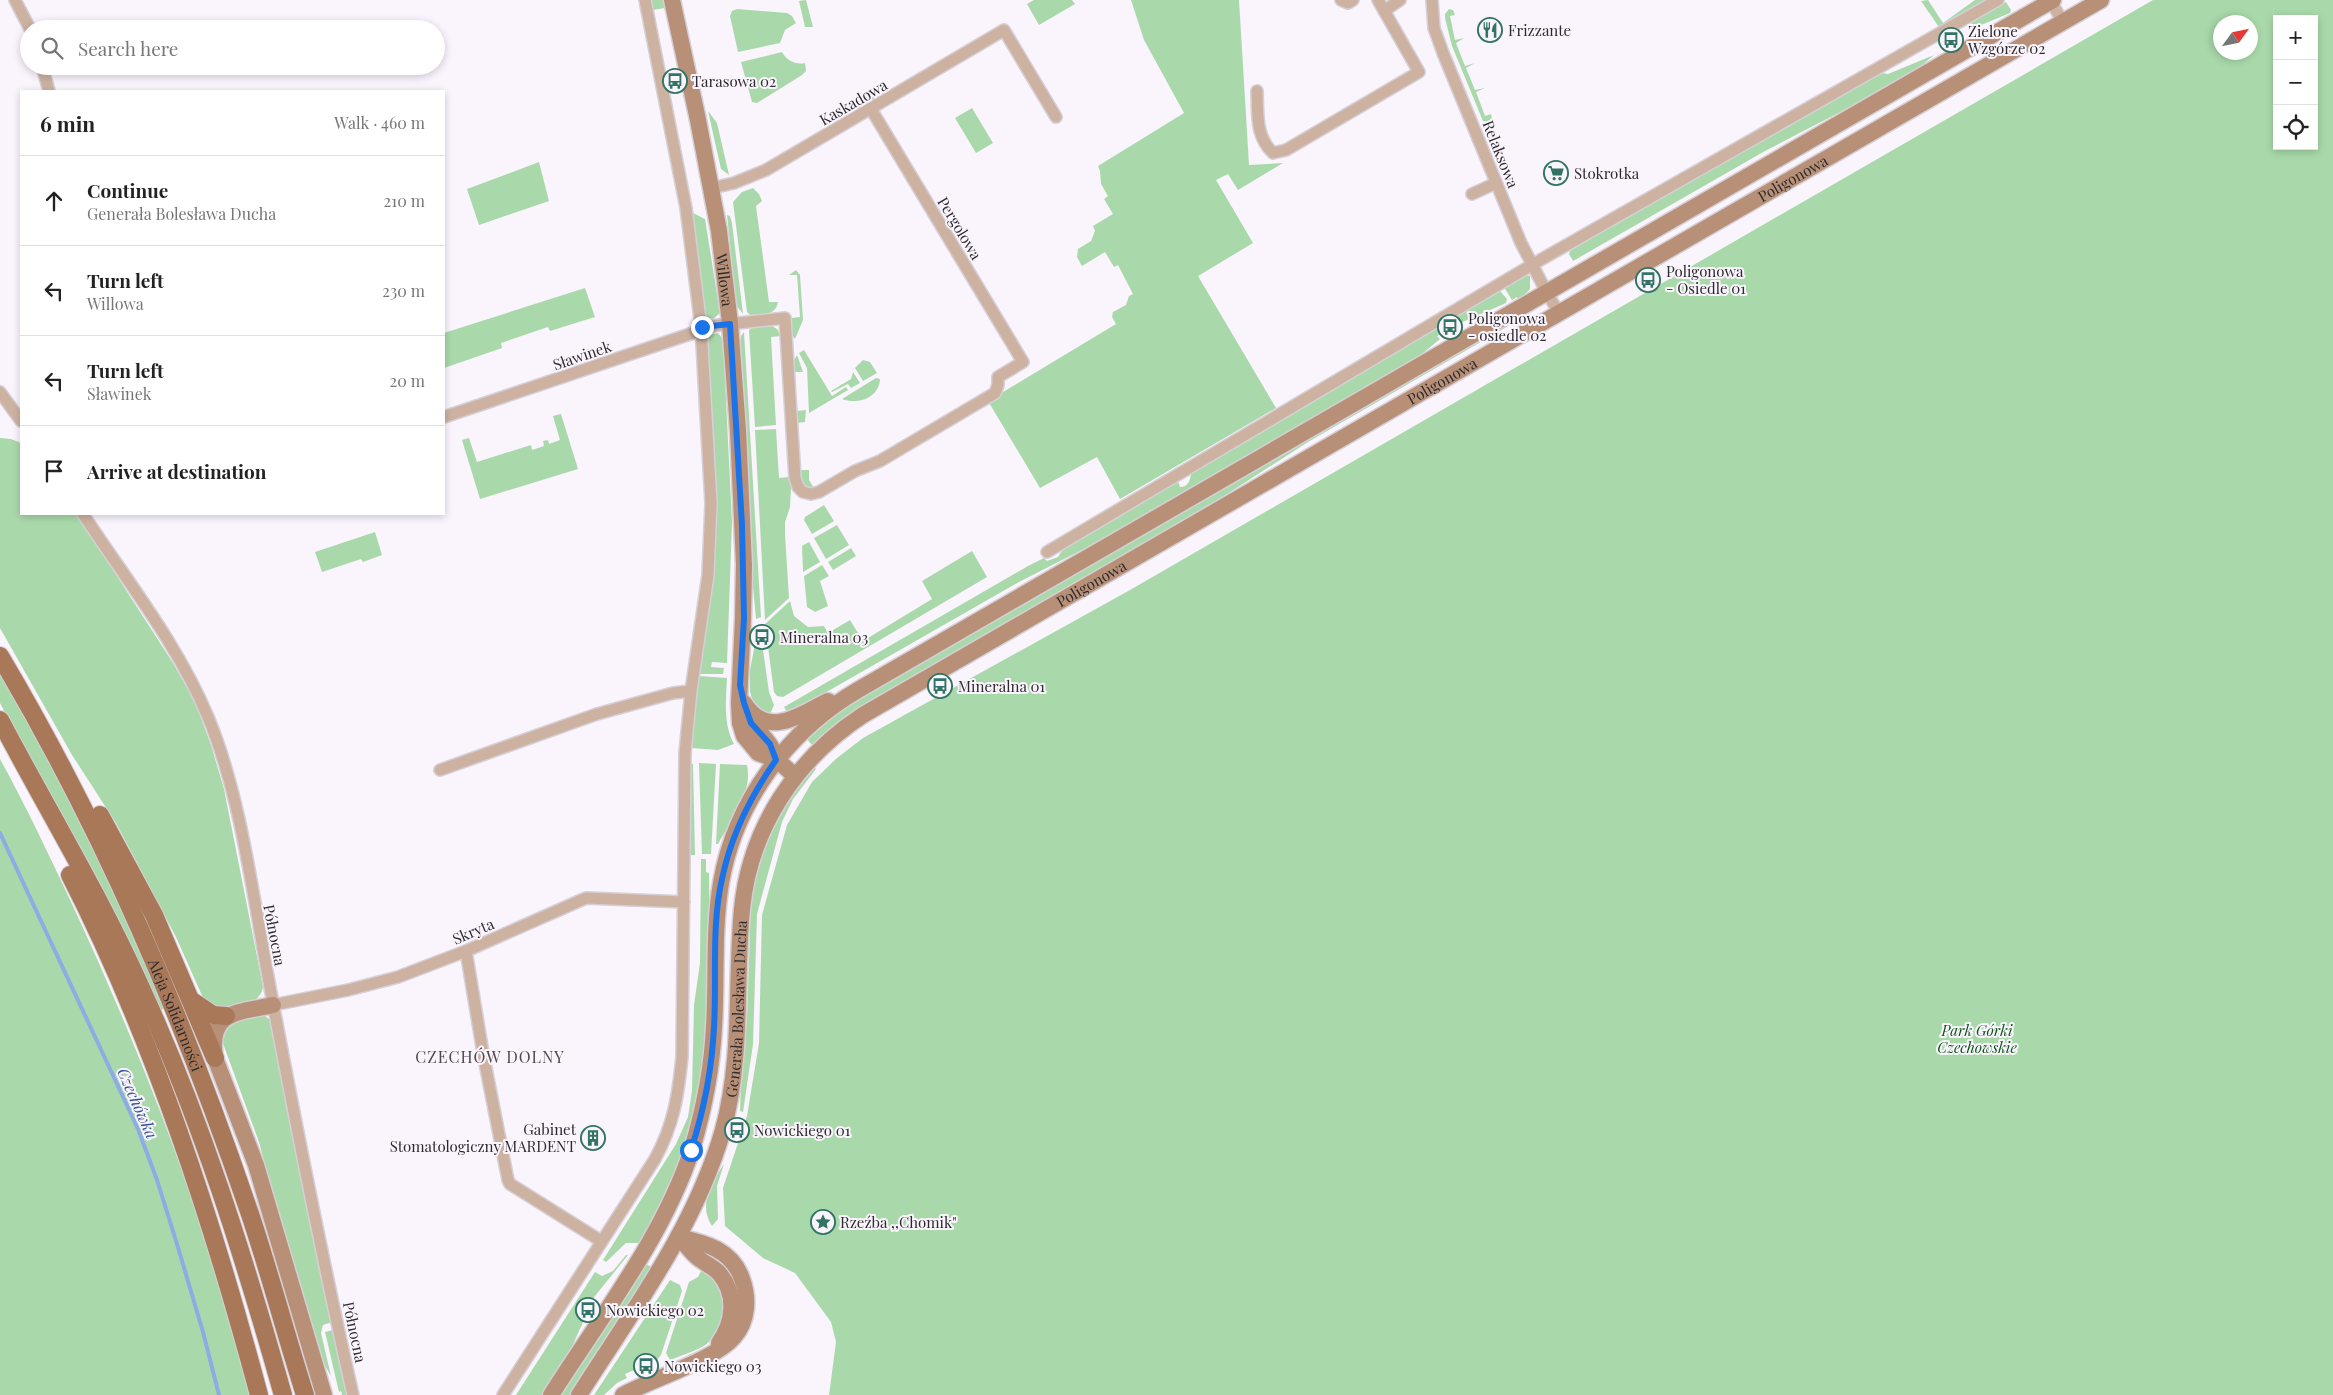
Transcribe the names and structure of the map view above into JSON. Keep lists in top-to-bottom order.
{
  "streets": {
    "main road": [
      "Poligonowa",
      "Willowa",
      "Generała Bolesława Ducha",
      "Aleja Solidarności"
    ],
    "street": [
      "Kaskadowa",
      "Relaksowa",
      "Pergolowa",
      "Sławinek",
      "Skryta",
      "Północna"
    ]
  },
  "crossings": [
    ["Kaskadowa", "Pergolowa"],
    ["Kaskadowa", "Willowa"],
    ["Relaksowa", "Poligonowa"],
    ["Poligonowa", "Willowa"],
    ["Poligonowa", "Generała Bolesława Ducha"],
    ["Pergolowa", "Sławinek"],
    ["Willowa", "Sławinek"],
    ["Willowa", "Generała Bolesława Ducha"],
    ["Skryta", "Północna"]
  ],
  "districts": ["CZECHÓW DOLNY"],
  "water": ["Czechówka"],
  "parks": ["Park Górki Czechowskie"],
  "places": {
    "restaurant": ["Frizzante"],
    "bus stop": [
      "Zielone Wzgórze 02",
      "Tarasowa 02",
      "Poligonowa - Osiedle 01",
      "Poligonowa - osiedle 02",
      "Mineralna 03",
      "Mineralna 01",
      "Nowickiego 01",
      "Nowickiego 02",
      "Nowickiego 03"
    ],
    "supermarket": ["Stokrotka"],
    "building": ["Gabinet Stomatologiczny MARDENT"],
    "place": ["Rzeźba ,,Chomik\""]
  },
  "north": "top right",
  "page": {
    "map_buttons": ["+", "−"],
    "search": "Search here",
    "heading": ["6 min", "Walk · 460 m"],
    "list": [
      ["Continue", "Generała Bolesława Ducha", "210 m"],
      ["Turn left", "Willowa", "230 m"],
      ["Turn left", "Sławinek", "20 m"],
      "Arrive at destination"
    ]
  }
}
